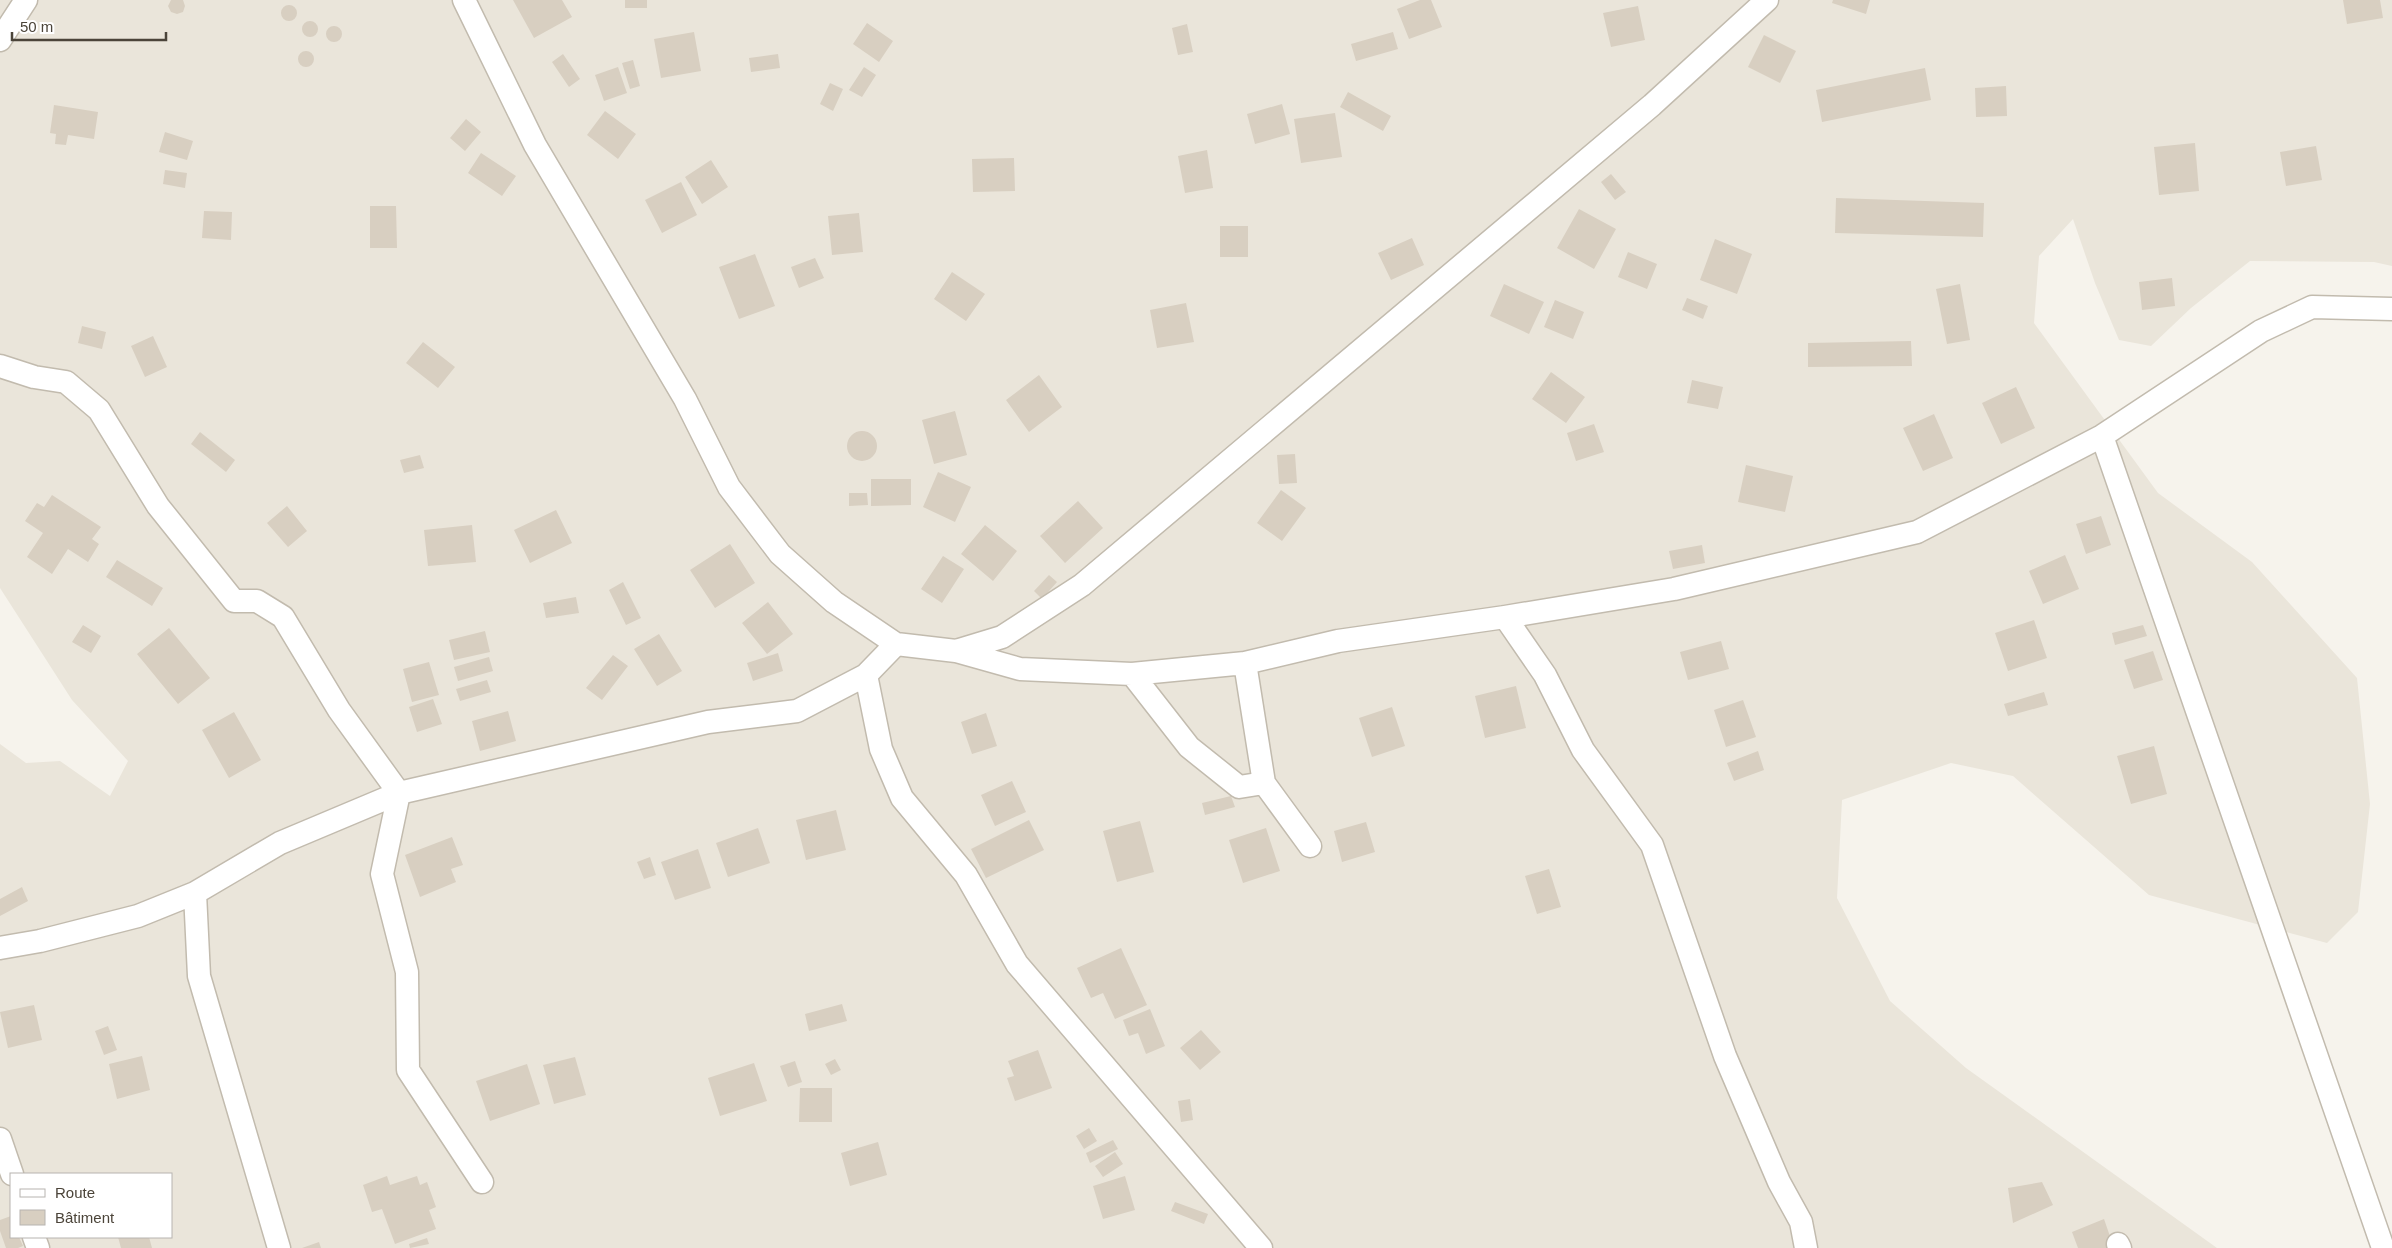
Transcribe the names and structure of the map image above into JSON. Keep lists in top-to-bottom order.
{
  "legend": ["Route", "Bâtiment"],
  "scale_bar": "50 m"
}
